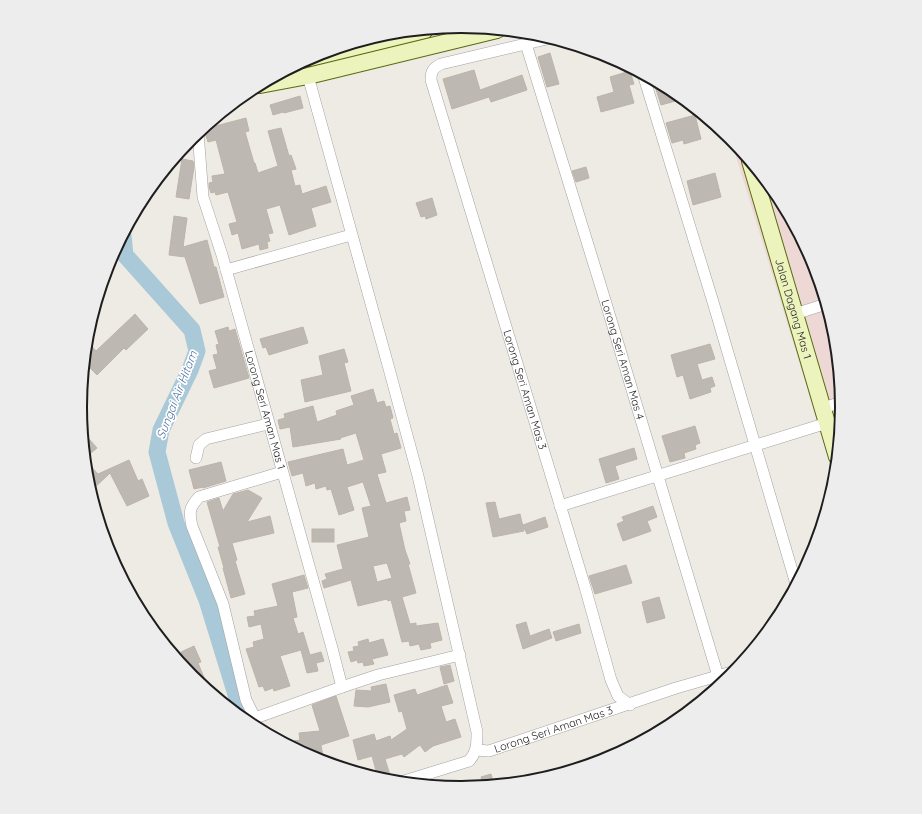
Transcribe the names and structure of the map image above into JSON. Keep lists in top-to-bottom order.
{
  "streets": {
    "main road": ["Jalan Dagang Mas 1"],
    "street": ["Lorong Seri Aman Mas 4", "Lorong Seri Aman Mas 3", "Lorong Seri Aman Mas 1"]
  },
  "crossings": [
    ["Lorong Seri Aman Mas 4", "Lorong Seri Aman Mas 3"]
  ],
  "water": ["Sungai Air Hitam"]
}
